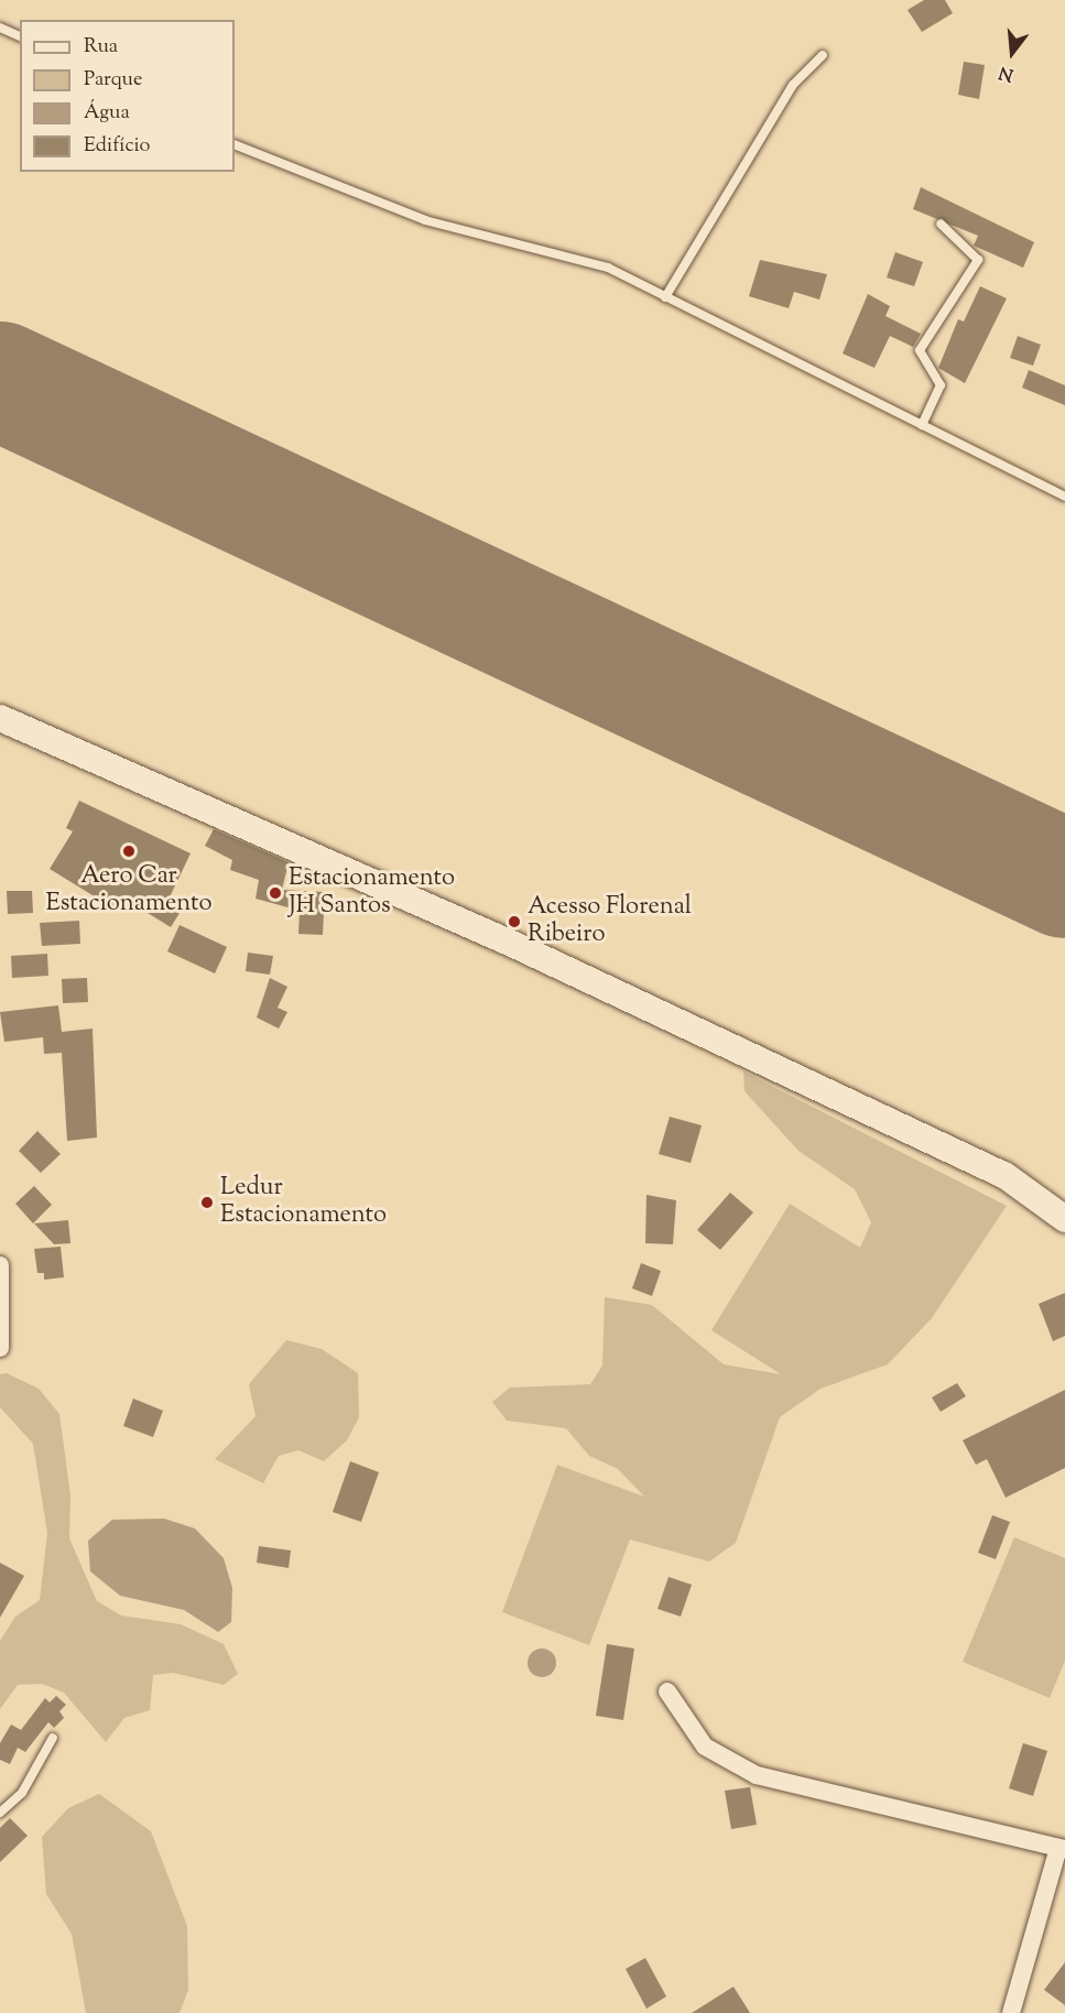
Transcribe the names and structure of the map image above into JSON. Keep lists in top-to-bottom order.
{
  "places": [
    "Aero Car Estacionamento",
    "Estacionamento JH Santos",
    "Acesso Florenal Ribeiro",
    "Ledur Estacionamento"
  ],
  "legend": [
    "Rua",
    "Parque",
    "Água",
    "Edifício"
  ],
  "north": "bottom"
}
